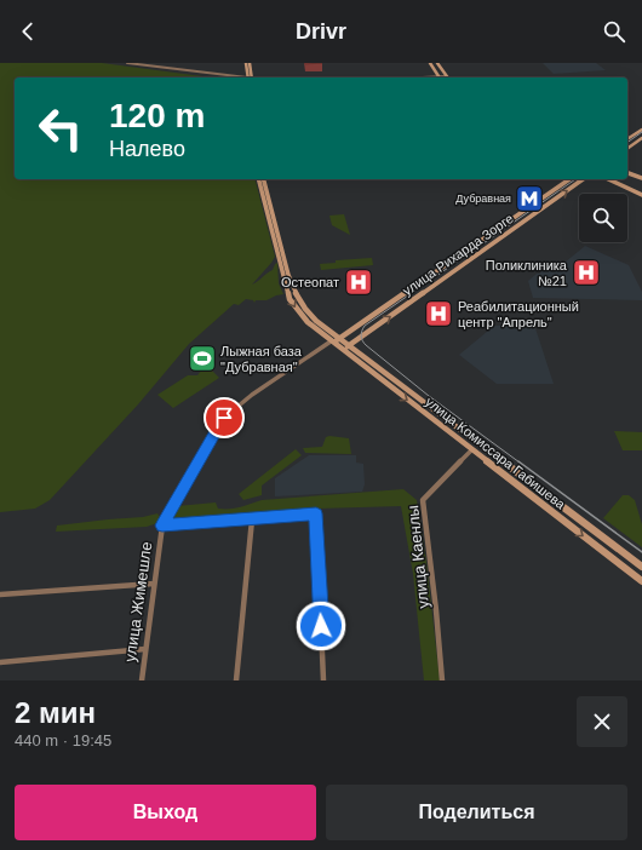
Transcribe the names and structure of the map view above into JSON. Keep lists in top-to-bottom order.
{
  "streets": {
    "street": [
      "улица Рихарда Зорге",
      "улица Комиссара Габишева",
      "улица Каенлы",
      "улица Жимешле"
    ]
  },
  "crossings": [
    ["улица Рихарда Зорге", "улица Комиссара Габишева"],
    ["улица Комиссара Габишева", "улица Каенлы"]
  ],
  "places": {
    "metro station": ["Дубравная"],
    "hospital": ["Поликлиника №21", "Остеопат", "Реабилитационный центр \"Апрель\""],
    "sports": ["Лыжная база \"Дубравная\""]
  },
  "page": {
    "header": "Drivr",
    "turn": ["120 m", "Налево"],
    "heading": ["2 мин", "440 m · 19:45"],
    "buttons": ["Выход", "Поделиться"]
  }
}
